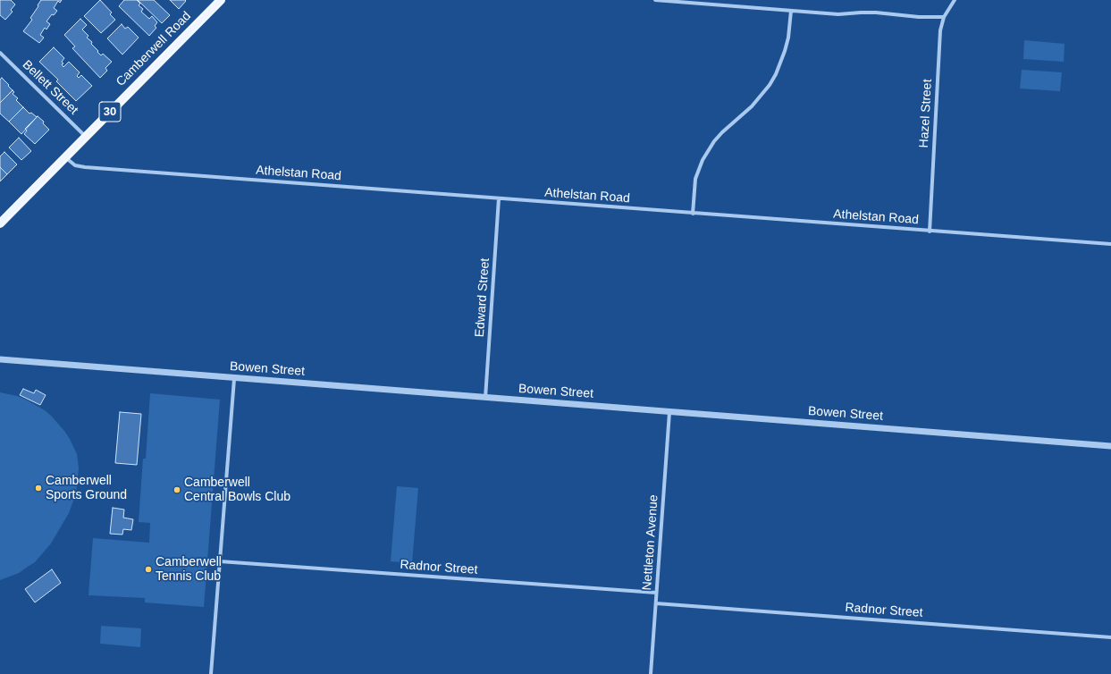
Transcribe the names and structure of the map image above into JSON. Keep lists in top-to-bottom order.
{
  "streets": {
    "main road": ["Camberwell Road", "30"],
    "street": [
      "Bellett Street",
      "Hazel Street",
      "Athelstan Road",
      "Edward Street",
      "Bowen Street",
      "Nettleton Avenue",
      "Radnor Street"
    ]
  },
  "crossings": [
    ["Camberwell Road", "Bellett Street"],
    ["Camberwell Road", "Athelstan Road"],
    ["Hazel Street", "Athelstan Road"],
    ["Athelstan Road", "Edward Street"],
    ["Edward Street", "Bowen Street"],
    ["Bowen Street", "Nettleton Avenue"],
    ["Nettleton Avenue", "Radnor Street"]
  ],
  "places": ["Camberwell Sports Ground", "Camberwell Central Bowls Club", "Camberwell Tennis Club"]
}
